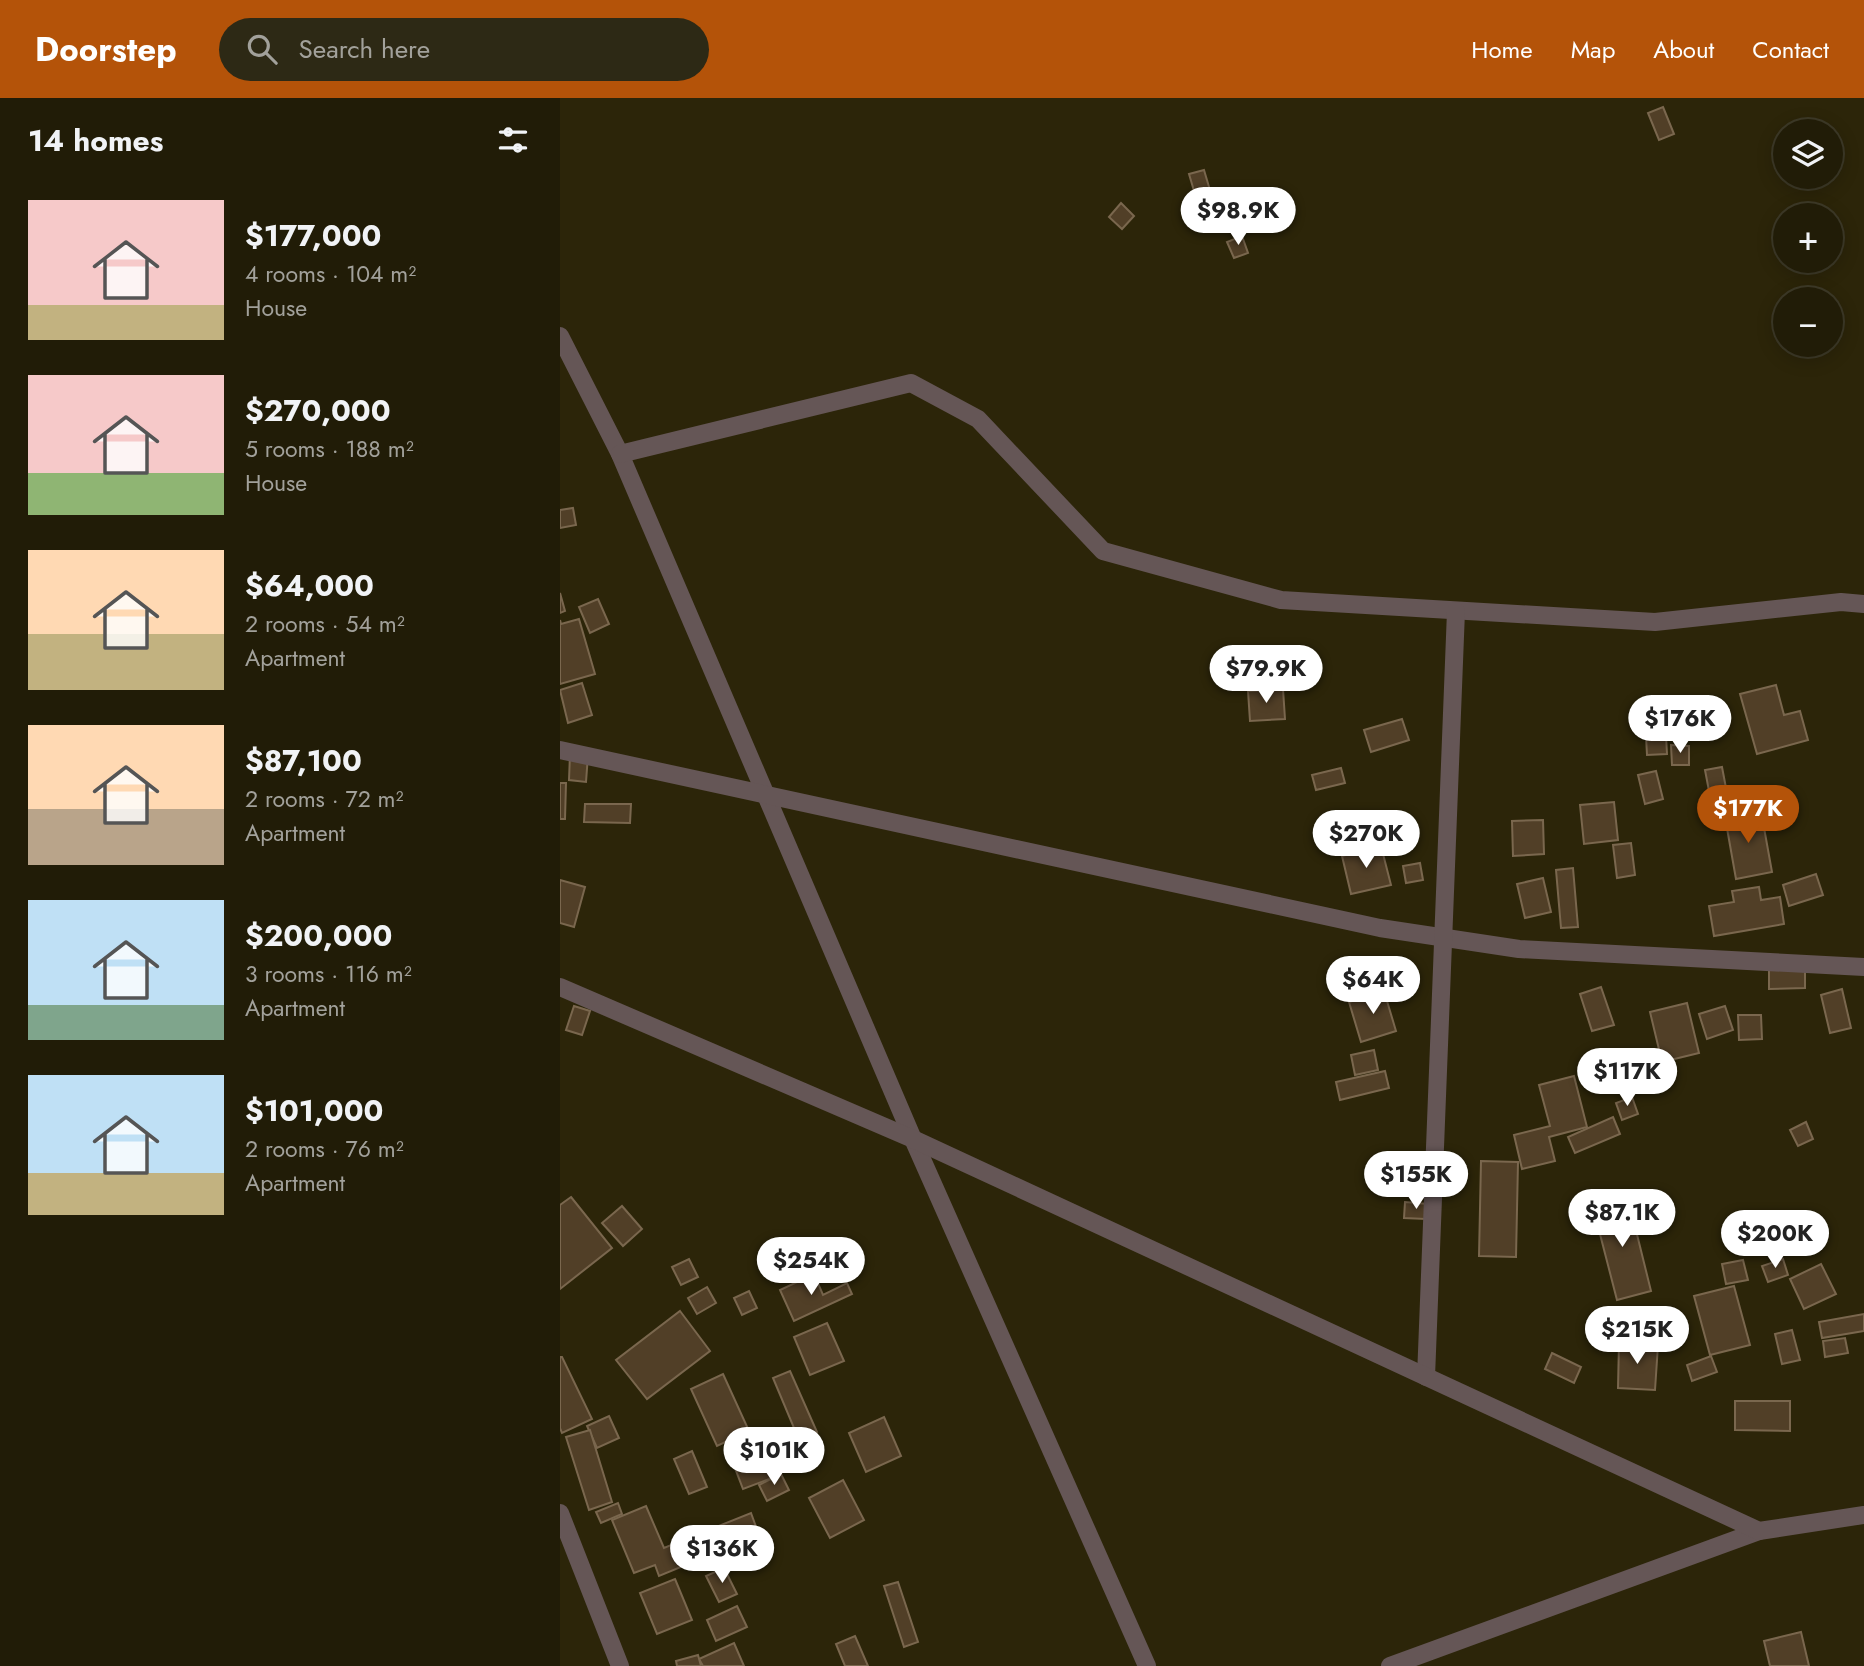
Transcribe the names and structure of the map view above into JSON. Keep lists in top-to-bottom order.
{
  "page": {
    "header": "Doorstep",
    "search": "Search here",
    "nav": [
      "Home",
      "Map",
      "About",
      "Contact"
    ],
    "heading": "14 homes",
    "map_buttons": ["+", "−"],
    "list": [
      {
        "name": "$177,000",
        "note": "4 rooms · 104 m² · House"
      },
      {
        "name": "$270,000",
        "note": "5 rooms · 188 m² · House"
      },
      {
        "name": "$64,000",
        "note": "2 rooms · 54 m² · Apartment"
      },
      {
        "name": "$87,100",
        "note": "2 rooms · 72 m² · Apartment"
      },
      {
        "name": "$200,000",
        "note": "3 rooms · 116 m² · Apartment"
      },
      {
        "name": "$101,000",
        "note": "2 rooms · 76 m² · Apartment"
      }
    ],
    "price": [
      "$98.9K",
      "$79.9K",
      "$176K",
      "$177K",
      "$270K",
      "$64K",
      "$117K",
      "$155K",
      "$87.1K",
      "$200K",
      "$254K",
      "$215K",
      "$101K",
      "$136K"
    ]
  }
}
